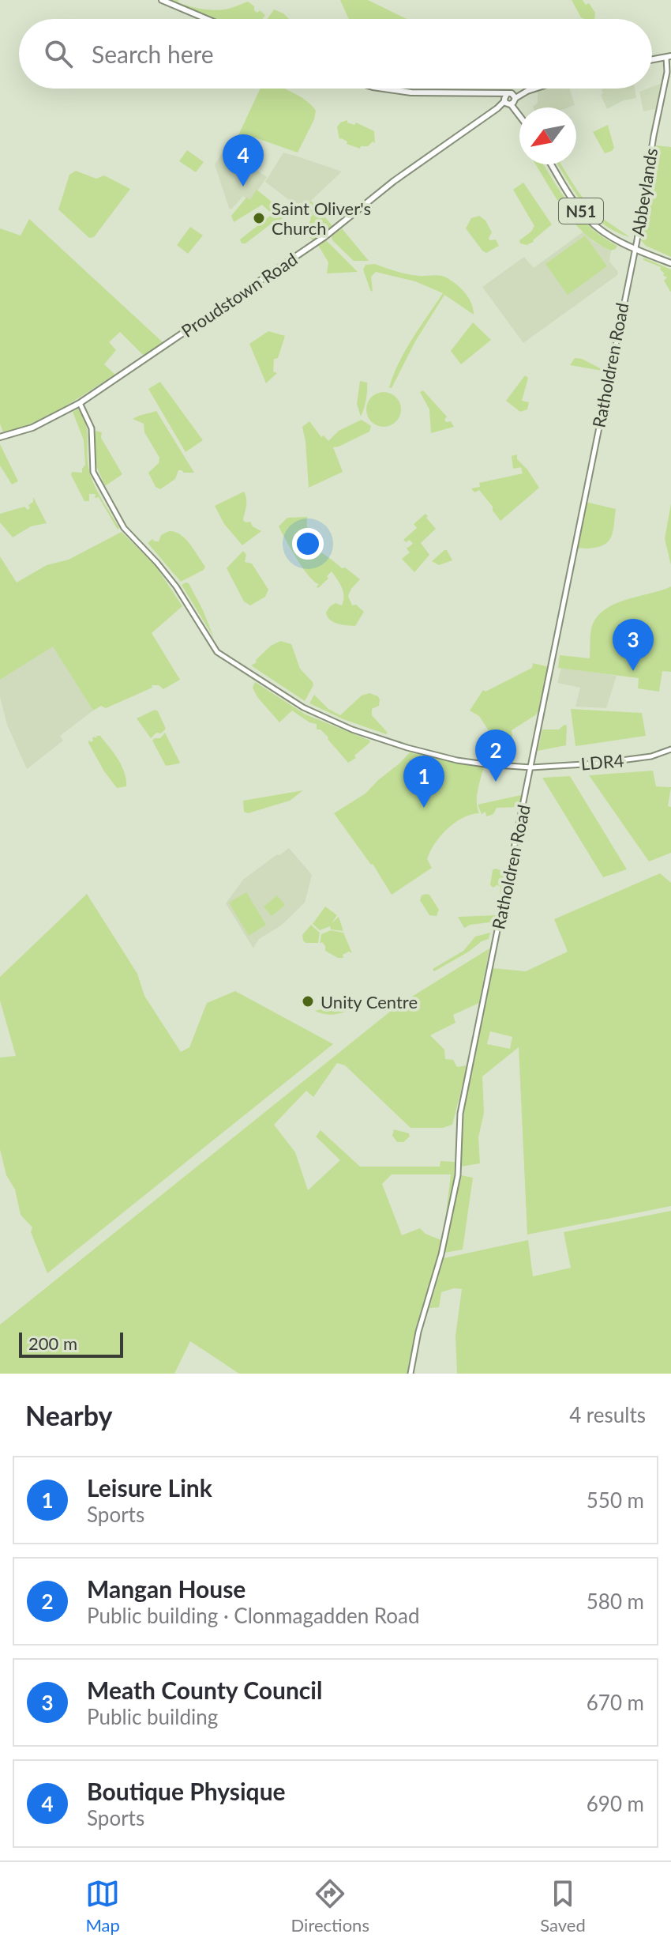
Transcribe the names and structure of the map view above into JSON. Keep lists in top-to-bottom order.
{
  "streets": {
    "main road": ["N51", "Proudstown Road"],
    "street": ["Abbeylands", "Ratholdren Road", "LDR4"]
  },
  "crossings": [
    ["Abbeylands", "N51"],
    ["Abbeylands", "Ratholdren Road"],
    ["N51", "Ratholdren Road"],
    ["Proudstown Road", "LDR4"],
    ["Ratholdren Road", "LDR4"]
  ],
  "places": ["Saint Oliver's Church", "Unity Centre"],
  "scale_bar": "200 m",
  "north": "bottom left",
  "page": {
    "search": "Search here",
    "pins": [
      "4",
      "3",
      "2",
      "1"
    ],
    "scale": "200 m",
    "heading": ["Nearby", "4 results"],
    "list": [
      {
        "mark": "1",
        "name": "Leisure Link",
        "note": "Sports",
        "value": "550 m"
      },
      {
        "mark": "2",
        "name": "Mangan House",
        "note": "Public building · Clonmagadden Road",
        "value": "580 m"
      },
      {
        "mark": "3",
        "name": "Meath County Council",
        "note": "Public building",
        "value": "670 m"
      },
      {
        "mark": "4",
        "name": "Boutique Physique",
        "note": "Sports",
        "value": "690 m"
      }
    ],
    "nav": ["Map", "Directions", "Saved"]
  }
}
